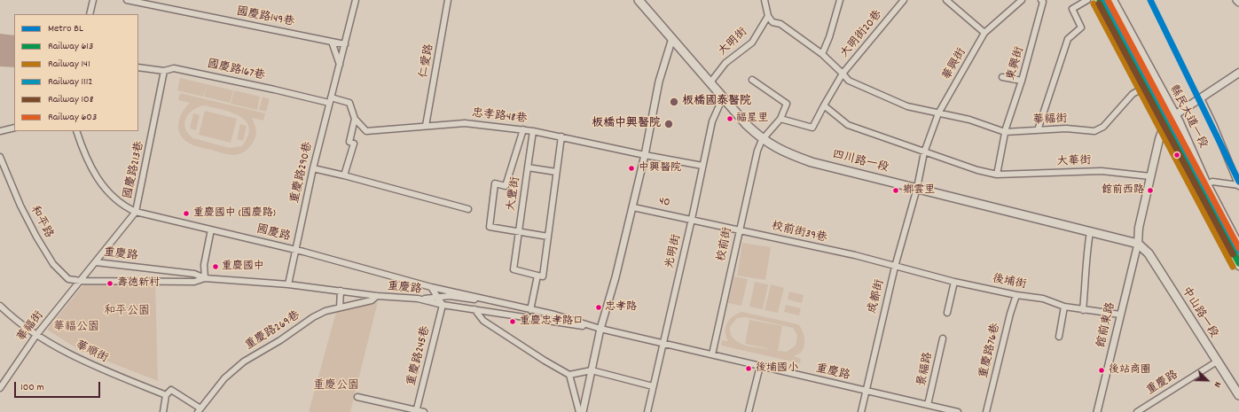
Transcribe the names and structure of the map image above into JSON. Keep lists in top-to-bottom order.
{
  "streets": {
    "main road": ["縣民大道一段", "四川路一段", "中山路一段"],
    "street": [
      "國慶路149巷",
      "大明街20巷",
      "大明街",
      "仁愛路",
      "東興街",
      "華興街",
      "國慶路167巷",
      "忠孝路48巷",
      "華福街",
      "大華街",
      "國慶路213巷",
      "重慶路290巷",
      "大豐街",
      "40",
      "和平路",
      "校前街39巷",
      "國慶路",
      "校前街",
      "光明街",
      "重慶路",
      "後埔街",
      "成都街",
      "館前東路",
      "重慶路269巷",
      "重慶路76巷",
      "華順街",
      "重慶路245巷",
      "景福路"
    ]
  },
  "crossings": [
    ["國慶路149巷", "重慶路290巷"],
    ["大明街20巷", "大明街"],
    ["大明街20巷", "華福街"],
    ["大明街", "四川路一段"],
    ["仁愛路", "忠孝路48巷"],
    ["東興街", "華福街"],
    ["華興街", "華福街"],
    ["華興街", "大華街"],
    ["國慶路167巷", "忠孝路48巷"],
    ["國慶路167巷", "國慶路213巷"],
    ["國慶路167巷", "重慶路290巷"],
    ["忠孝路48巷", "大豐街"],
    ["忠孝路48巷", "光明街"],
    ["縣民大道一段", "華福街"],
    ["華福街", "和平路"],
    ["華福街", "重慶路"],
    ["華福街", "華順街"],
    ["四川路一段", "校前街"],
    ["四川路一段", "光明街"],
    ["四川路一段", "成都街"],
    ["四川路一段", "中山路一段"],
    ["四川路一段", "館前東路"],
    ["國慶路213巷", "國慶路"],
    ["重慶路290巷", "國慶路"],
    ["重慶路290巷", "重慶路"],
    ["40", "校前街39巷"],
    ["40", "校前街"],
    ["40", "光明街"],
    ["和平路", "重慶路"],
    ["校前街39巷", "校前街"],
    ["校前街39巷", "後埔街"],
    ["校前街39巷", "成都街"],
    ["國慶路", "重慶路"],
    ["校前街", "重慶路"],
    ["光明街", "重慶路"],
    ["重慶路", "成都街"],
    ["重慶路", "中山路一段"],
    ["重慶路", "重慶路269巷"],
    ["重慶路", "重慶路245巷"],
    ["重慶路", "景福路"],
    ["後埔街", "成都街"],
    ["後埔街", "館前東路"],
    ["後埔街", "重慶路76巷"],
    ["中山路一段", "館前東路"]
  ],
  "parks": ["和平公園", "華福公園", "重慶公園"],
  "places": [
    "板橋國泰醫院",
    "福星里",
    "板橋中興醫院",
    "中興醫院",
    "鄉雲里",
    "館前西路",
    "重慶國中 (國慶路)",
    "重慶國中",
    "壽德新村",
    "忠孝路",
    "重慶忠孝路口",
    "後埔國小",
    "後站商圈"
  ],
  "lines": [
    "metro line BL",
    "rail line 613",
    "rail line 1112",
    "rail line 603",
    "rail line 141",
    "rail line 108"
  ],
  "legend": [
    "Metro BL",
    "Railway 613",
    "Railway 141",
    "Railway 1112",
    "Railway 108",
    "Railway 603"
  ],
  "scale_bar": "100 m",
  "north": "bottom right"
}
